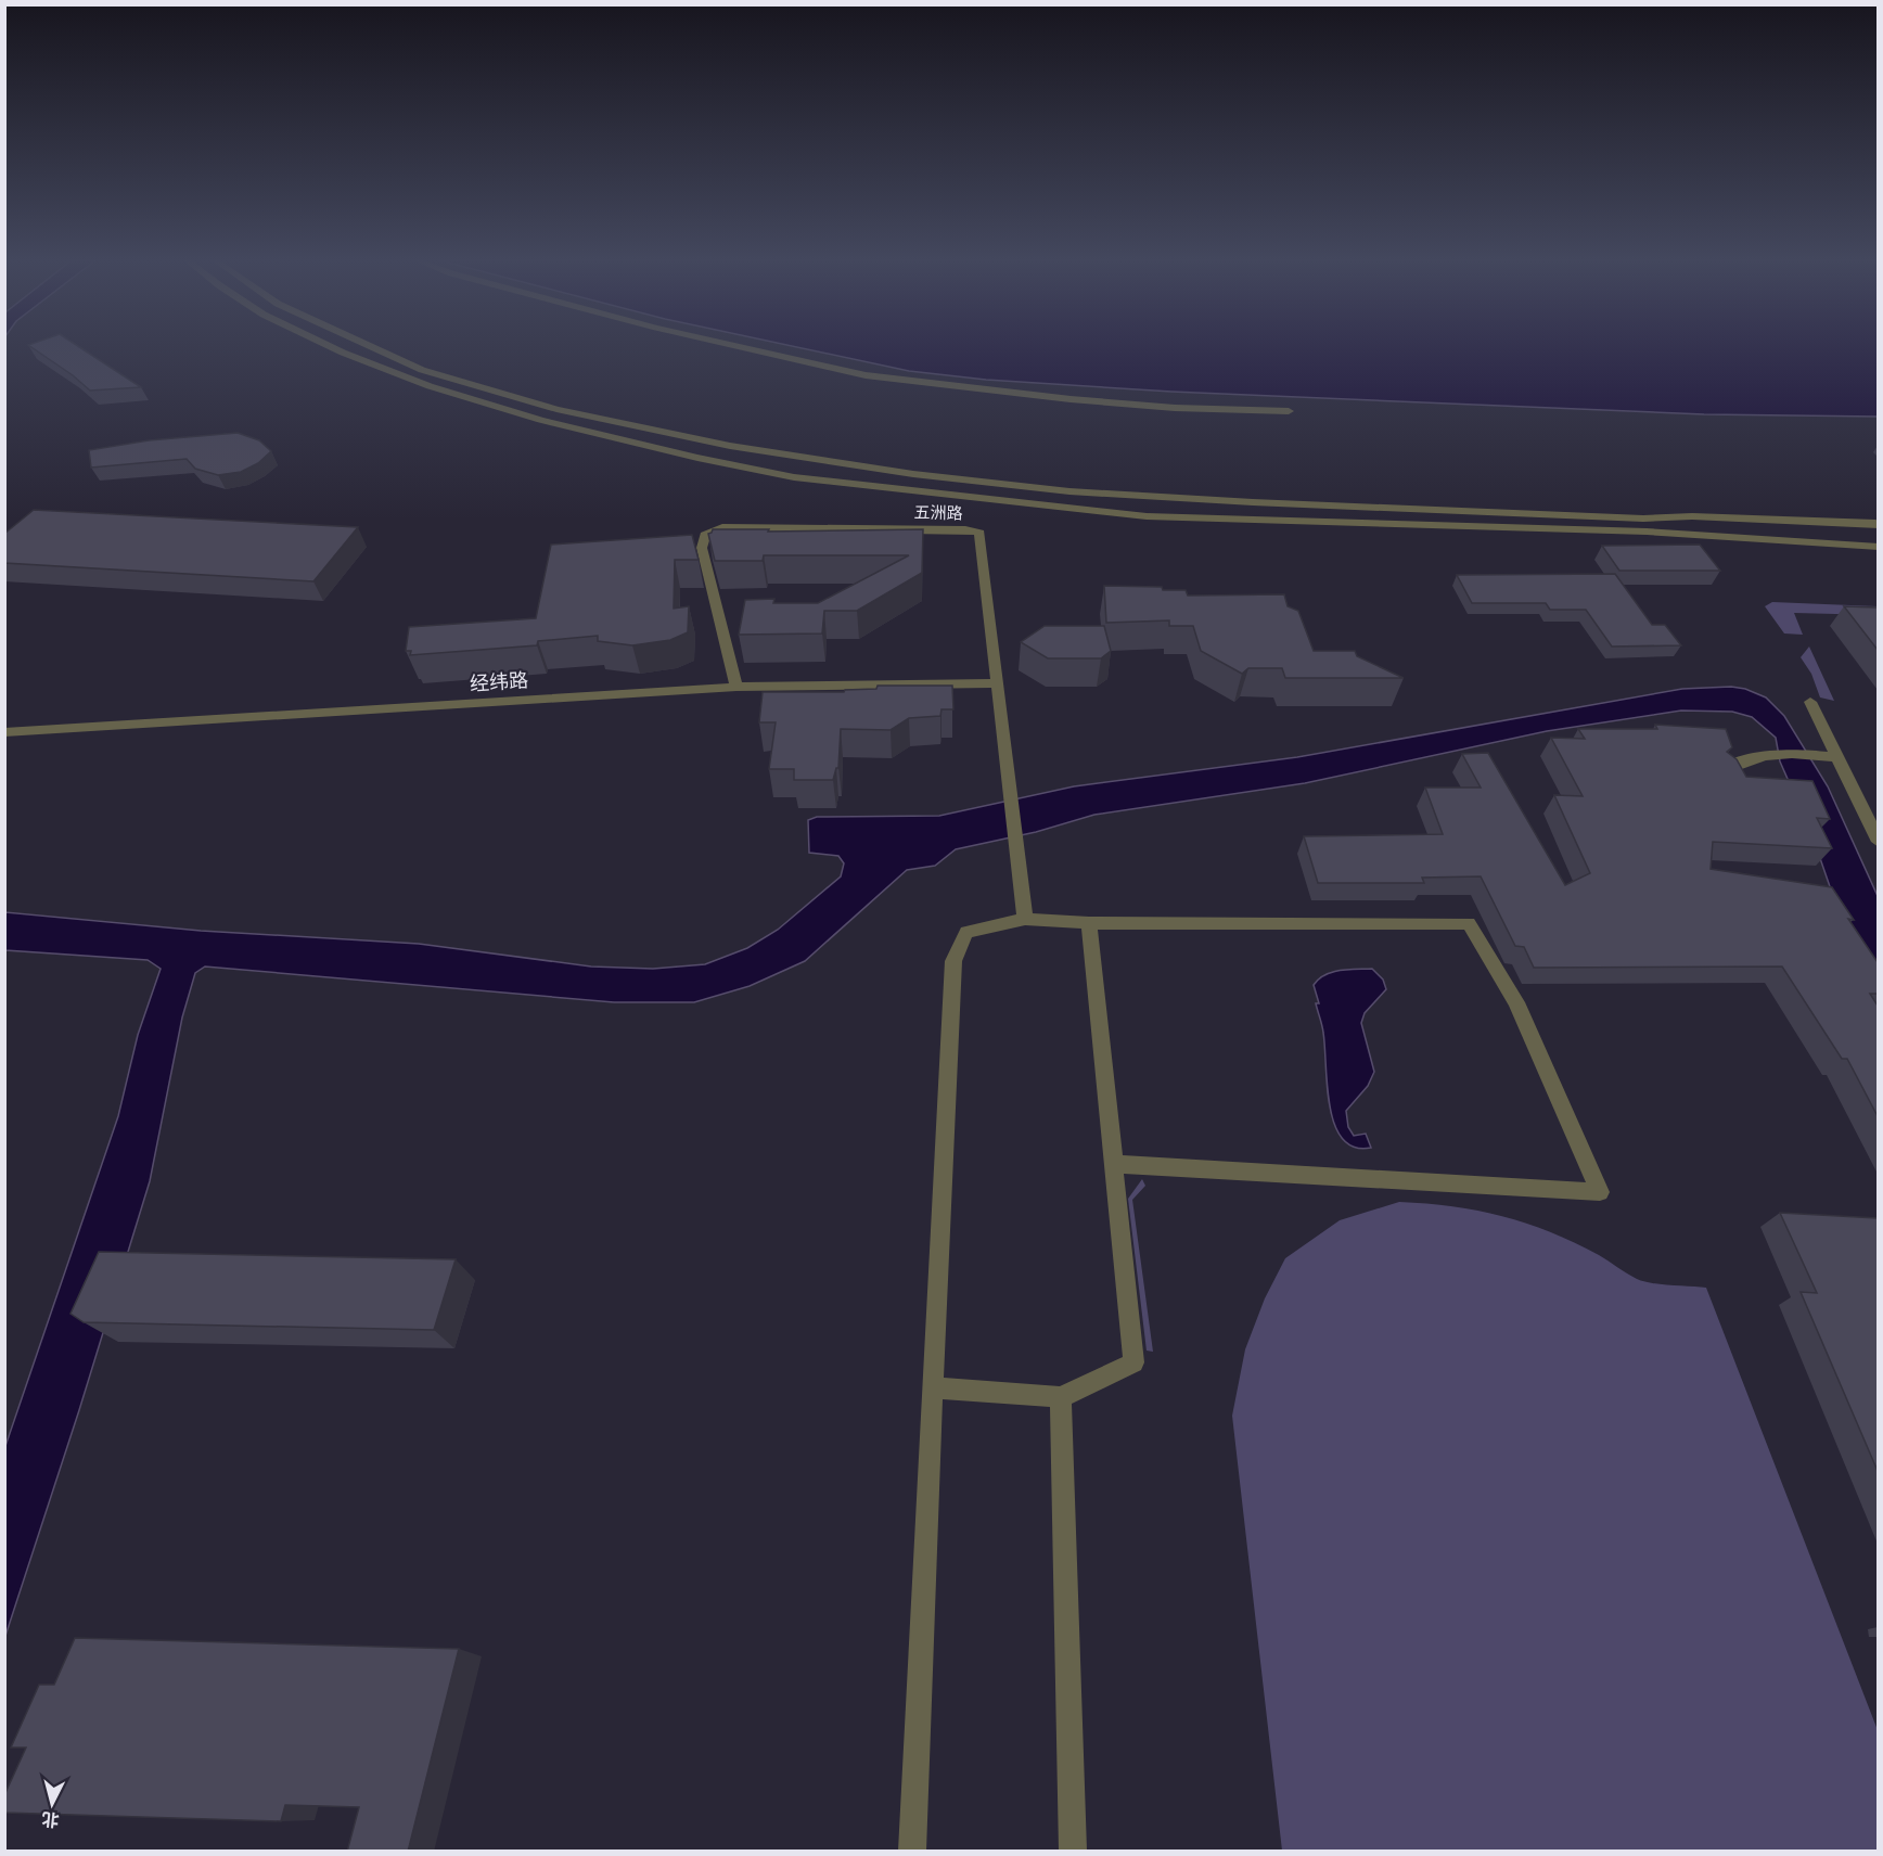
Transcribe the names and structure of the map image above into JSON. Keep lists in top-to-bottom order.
{
  "streets": {
    "street": ["五洲路", "经纬路"]
  },
  "crossings": [
    ["五洲路", "经纬路"]
  ],
  "north": "bottom"
}
